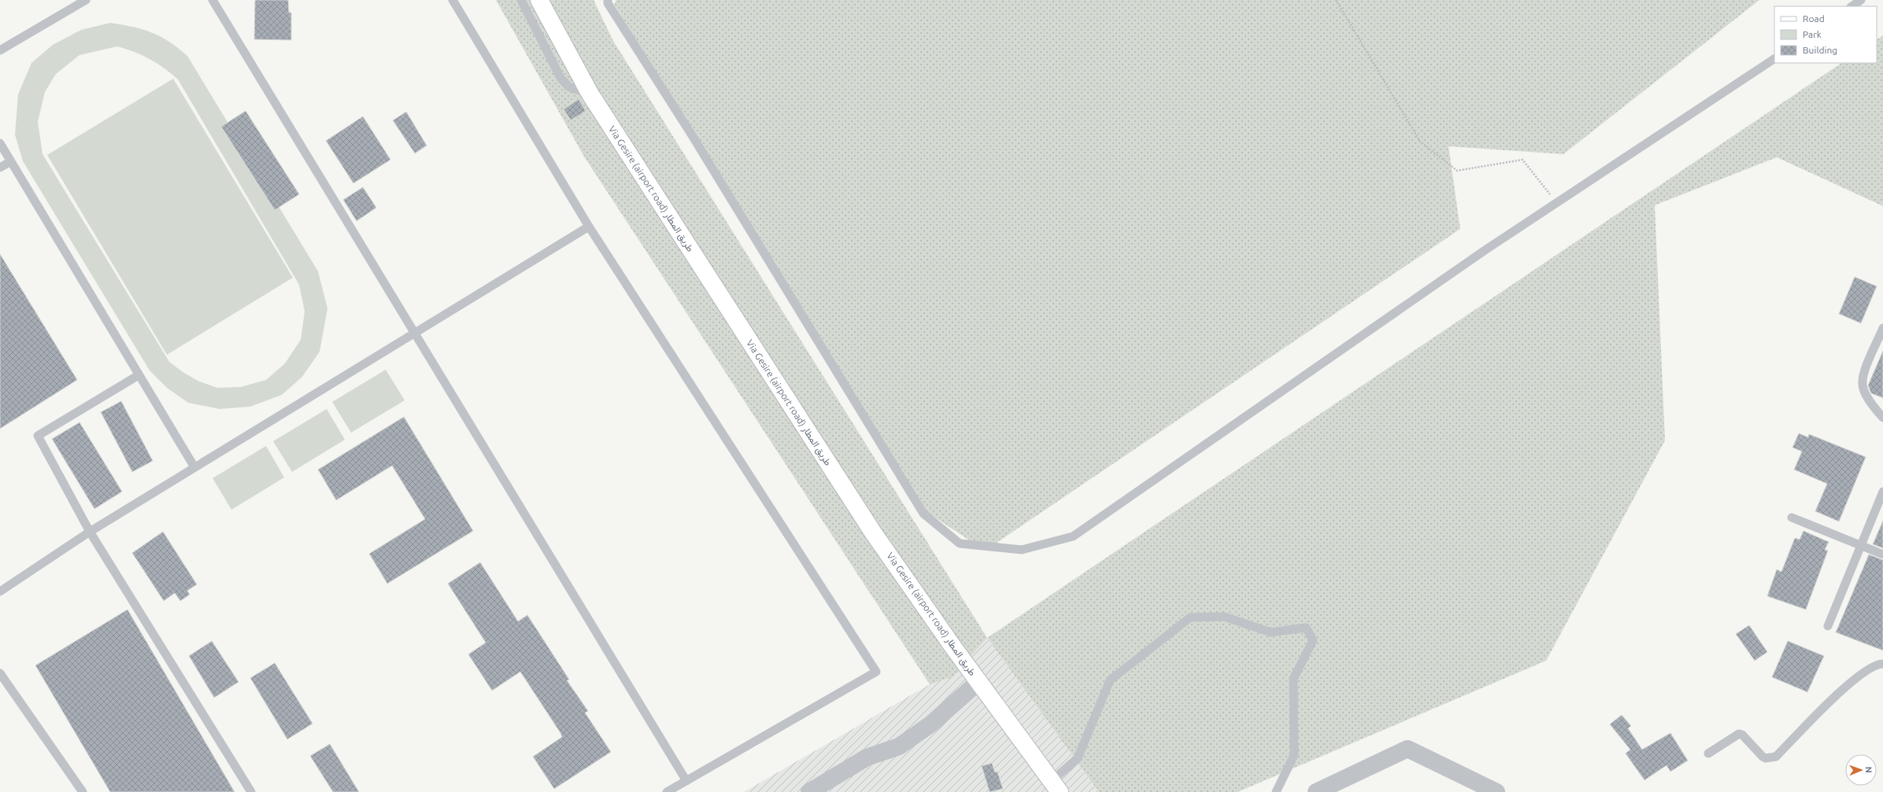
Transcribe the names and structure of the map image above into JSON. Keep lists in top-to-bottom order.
{
  "streets": {
    "main road": ["Via Gesire (airport road) طريق المطار"]
  },
  "legend": ["Road", "Park", "Building"],
  "north": "right"
}
